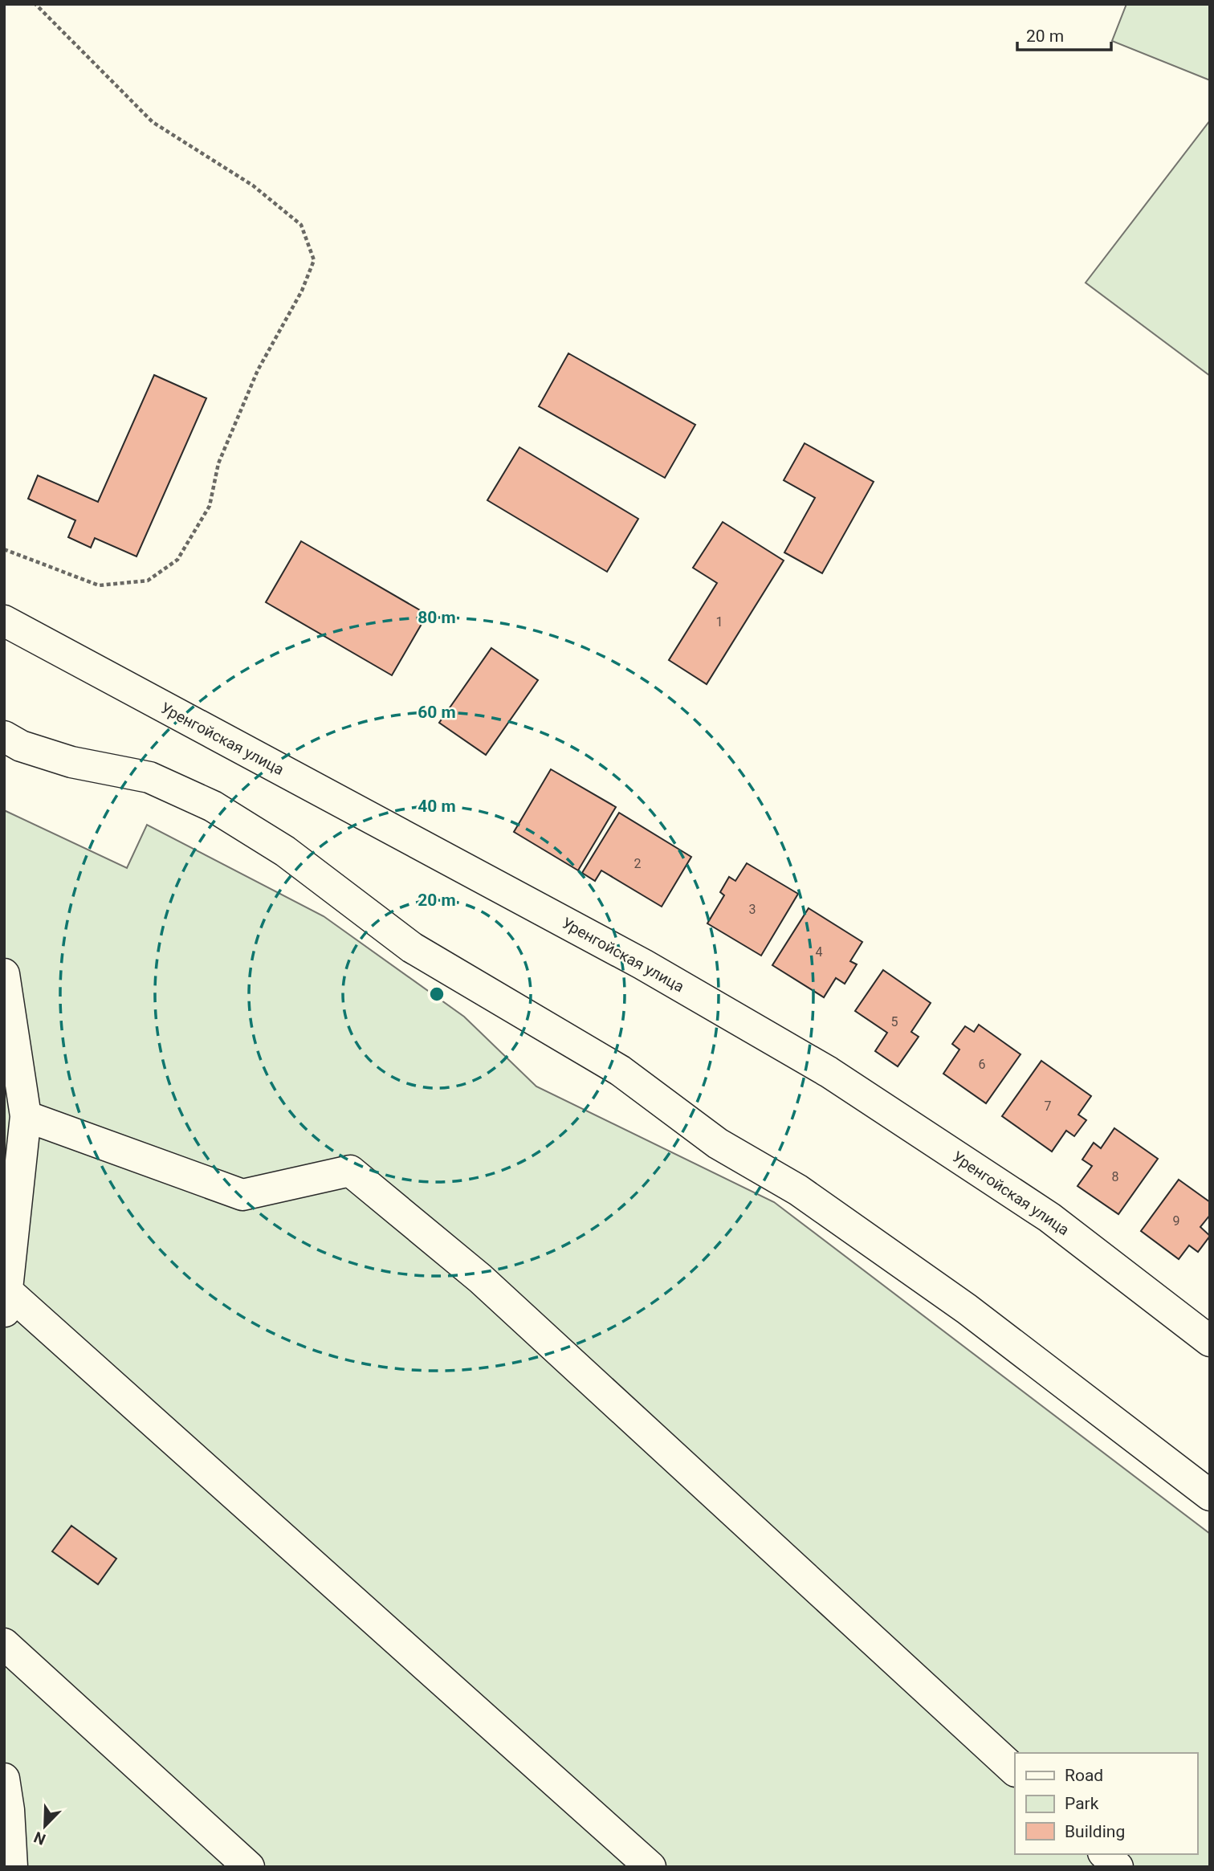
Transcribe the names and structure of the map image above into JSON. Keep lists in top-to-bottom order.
{
  "streets": {
    "street": ["Уренгойская улица"]
  },
  "house_numbers": [
    "1",
    "2",
    "3",
    "4",
    "5",
    "6",
    "7",
    "8",
    "9"
  ],
  "legend": ["Road", "Park", "Building"],
  "scale_bar": "20 m",
  "north": "bottom left",
  "rings": [
    "80 m",
    "60 m",
    "40 m",
    "20 m"
  ]
}
